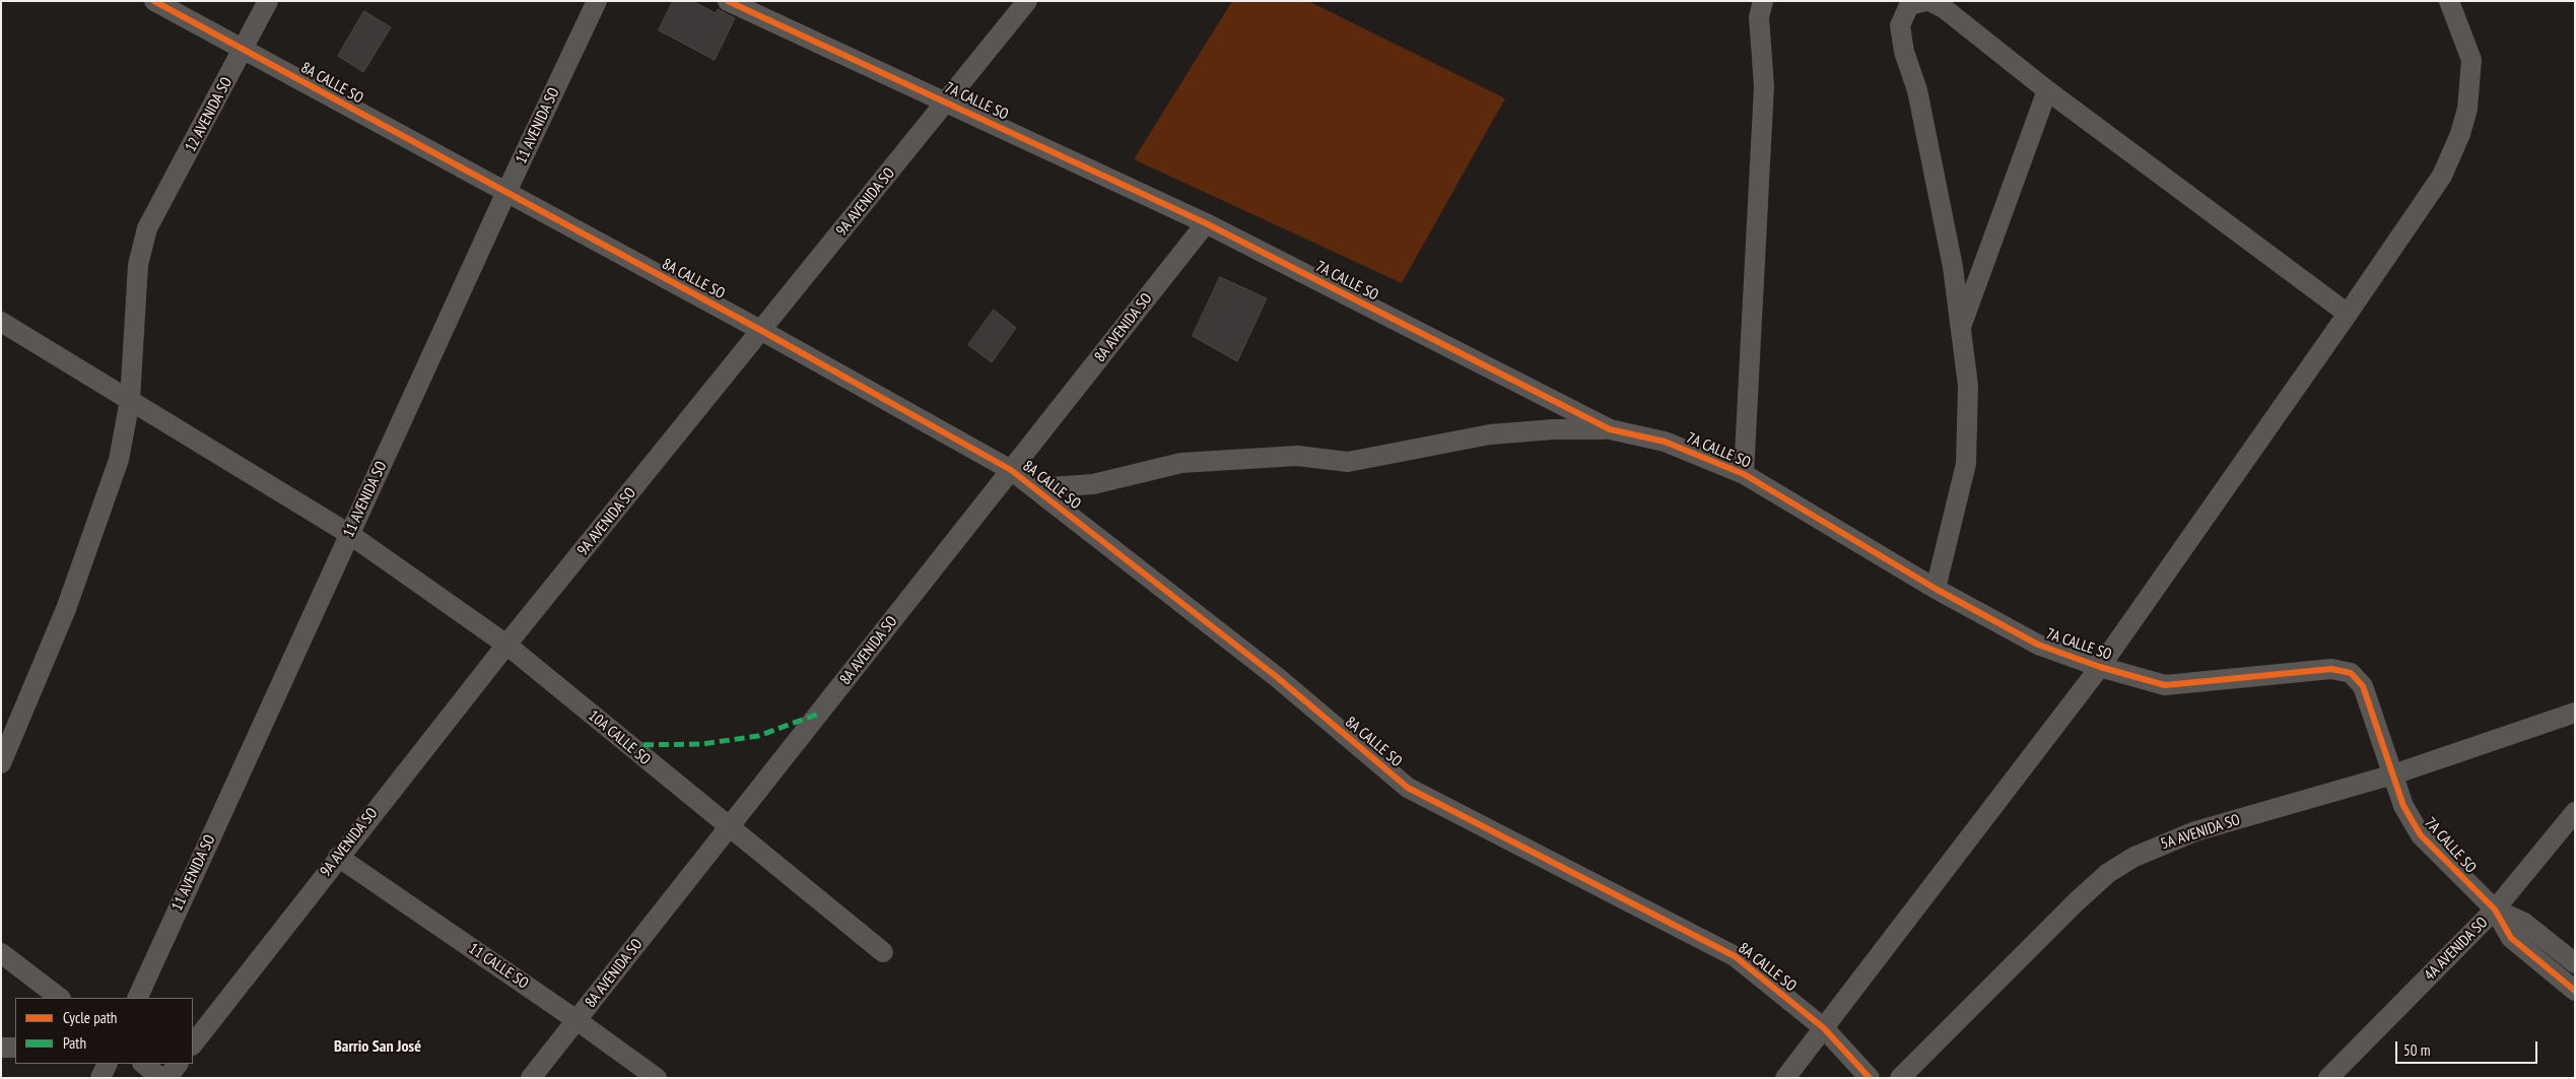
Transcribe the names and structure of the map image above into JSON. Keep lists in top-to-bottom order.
{
  "streets": {
    "street": [
      "8A CALLE SO",
      "7A CALLE SO",
      "12 AVENIDA SO",
      "11 AVENIDA SO",
      "9A AVENIDA SO",
      "8A AVENIDA SO",
      "10A CALLE SO",
      "5A AVENIDA SO",
      "4A AVENIDA SO",
      "11 CALLE SO"
    ]
  },
  "crossings": [
    ["8A CALLE SO", "12 AVENIDA SO"],
    ["8A CALLE SO", "11 AVENIDA SO"],
    ["8A CALLE SO", "9A AVENIDA SO"],
    ["8A CALLE SO", "8A AVENIDA SO"],
    ["7A CALLE SO", "9A AVENIDA SO"],
    ["7A CALLE SO", "8A AVENIDA SO"],
    ["7A CALLE SO", "5A AVENIDA SO"],
    ["7A CALLE SO", "4A AVENIDA SO"],
    ["12 AVENIDA SO", "10A CALLE SO"],
    ["11 AVENIDA SO", "10A CALLE SO"],
    ["9A AVENIDA SO", "10A CALLE SO"],
    ["9A AVENIDA SO", "11 CALLE SO"],
    ["8A AVENIDA SO", "10A CALLE SO"],
    ["8A AVENIDA SO", "11 CALLE SO"]
  ],
  "districts": ["Barrio San José"],
  "legend": ["Cycle path", "Path"],
  "scale_bar": "50 m"
}
